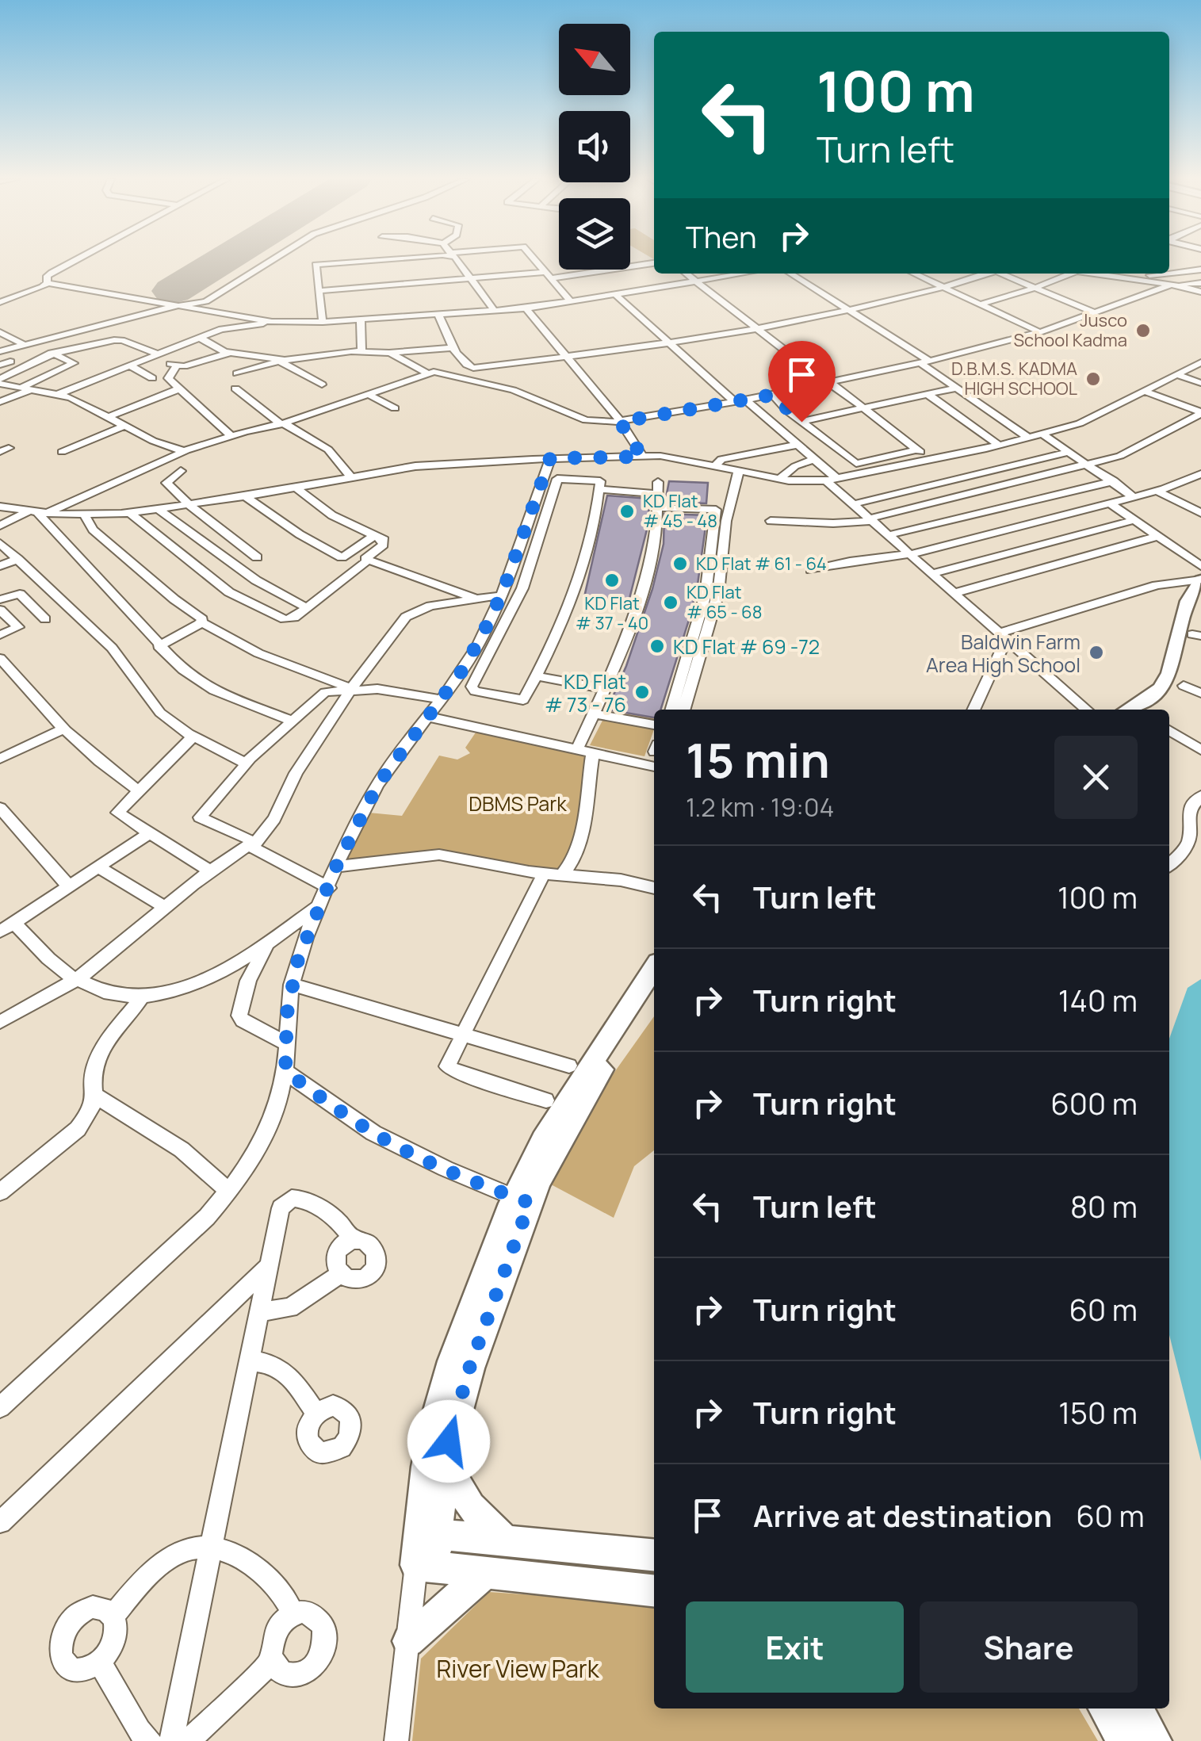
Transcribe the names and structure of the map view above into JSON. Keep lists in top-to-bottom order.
{
  "parks": ["DBMS Park", "River View Park"],
  "places": [
    "Jusco School Kadma",
    "D.B.M.S. KADMA HIGH SCHOOL",
    "KD Flat # 45 - 48",
    "KD Flat # 61 - 64",
    "KD Flat # 37 - 40",
    "KD Flat # 65 - 68",
    "KD Flat # 69 -72",
    "Baldwin Farm Area High School",
    "KD Flat # 73 - 76"
  ],
  "north": "top left",
  "page": {
    "turn": ["100 m", "Turn left"],
    "then": "Then",
    "heading": ["15 min", "1.2 km · 19:04"],
    "list": [
      {
        "name": "Turn left",
        "value": "100 m"
      },
      {
        "name": "Turn right",
        "value": "140 m"
      },
      {
        "name": "Turn right",
        "value": "600 m"
      },
      {
        "name": "Turn left",
        "value": "80 m"
      },
      {
        "name": "Turn right",
        "value": "60 m"
      },
      {
        "name": "Turn right",
        "value": "150 m"
      },
      {
        "name": "Arrive at destination",
        "value": "60 m"
      }
    ],
    "buttons": ["Exit", "Share"]
  }
}
